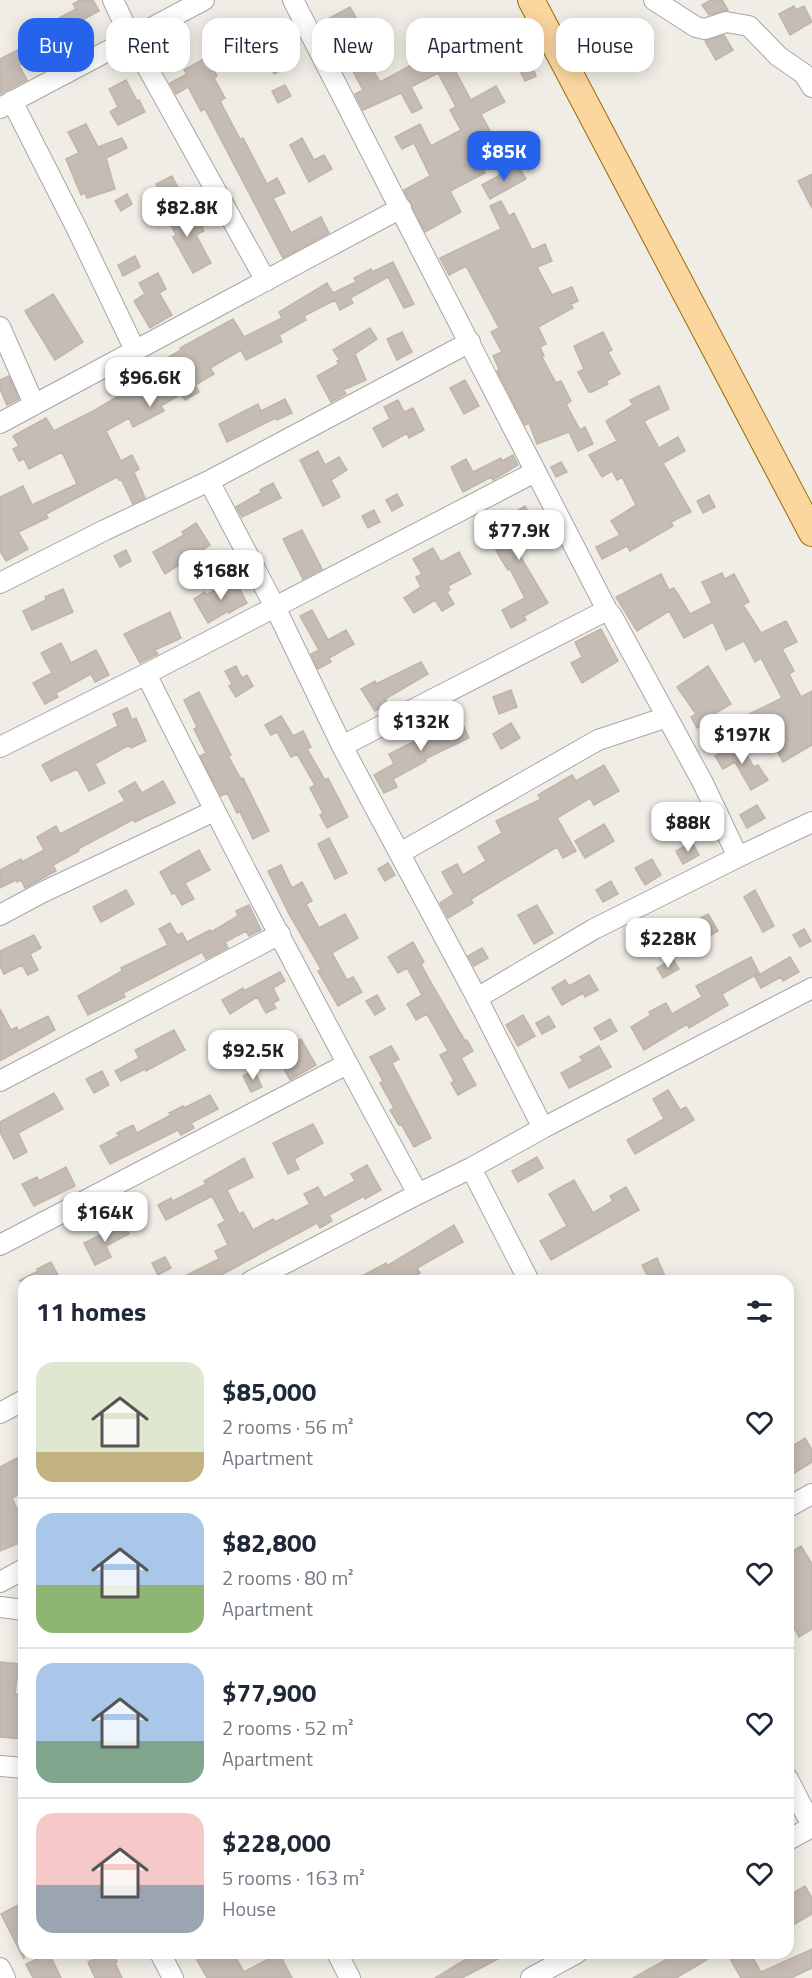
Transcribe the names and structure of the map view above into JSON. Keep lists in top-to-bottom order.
{
  "page": {
    "chip": [
      "Buy",
      "Rent",
      "Filters",
      "New",
      "Apartment",
      "House"
    ],
    "price": [
      "$85K",
      "$82.8K",
      "$96.6K",
      "$77.9K",
      "$168K",
      "$132K",
      "$197K",
      "$88K",
      "$228K",
      "$92.5K",
      "$164K"
    ],
    "heading": "11 homes",
    "list": [
      {
        "name": "$85,000",
        "note": "2 rooms · 56 m² · Apartment"
      },
      {
        "name": "$82,800",
        "note": "2 rooms · 80 m² · Apartment"
      },
      {
        "name": "$77,900",
        "note": "2 rooms · 52 m² · Apartment"
      },
      {
        "name": "$228,000",
        "note": "5 rooms · 163 m² · House"
      }
    ]
  }
}
